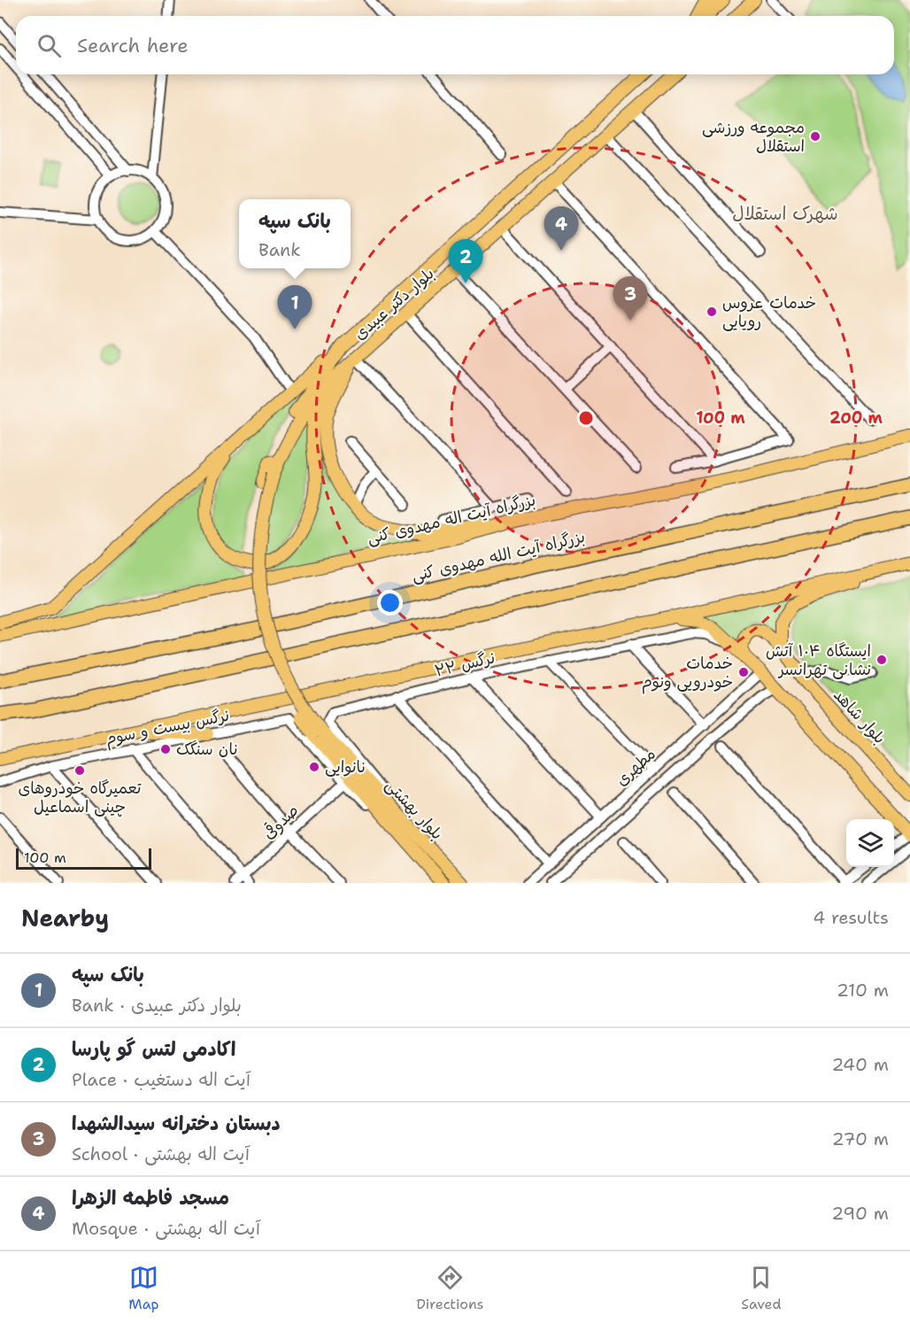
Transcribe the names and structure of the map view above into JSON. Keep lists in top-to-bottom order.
{
  "streets": {
    "highway": ["بزرگراه آیت الله مهدوی کنی"],
    "main road": [
      "بلوار دکتر عبیدی",
      "بزرگراه آیت اله مهدوی کنی",
      "بلوار شاهد",
      "بلوار بهشتی"
    ],
    "street": [
      "نرگس ۲۲",
      "نرگس بیست و سوم",
      "مطهری",
      "صدوقی"
    ]
  },
  "crossings": [
    ["بلوار دکتر عبیدی", "بلوار بهشتی"],
    ["نرگس ۲۲", "بلوار بهشتی"],
    ["نرگس بیست و سوم", "صدوقی"]
  ],
  "districts": ["شهرک استقلال"],
  "places": [
    "مجموعه ورزشی استقلال",
    "خدمات عروس رویایی",
    "ایستگاه ۱۰۴ آتش ‌نشانی تهرانسر",
    "خدمات خودرویی ونوم",
    "نان سنگک",
    "نانوایی",
    "تعمیرگاه خودروهای چینی اسماعیل"
  ],
  "scale_bar": "100 m",
  "page": {
    "search": "Search here",
    "popup": ["بانک سپه", "Bank"],
    "pins": [
      "4",
      "2",
      "3",
      "1"
    ],
    "scale": "100 m",
    "heading": ["Nearby", "4 results"],
    "list": [
      {
        "mark": "1",
        "name": "بانک سپه",
        "note": "Bank · بلوار دکتر عبیدی",
        "value": "210 m"
      },
      {
        "mark": "2",
        "name": "اکادمی لتس گو پارسا",
        "note": "Place · آیت اله دستغیب",
        "value": "240 m"
      },
      {
        "mark": "3",
        "name": "دبستان دخترانه سیدالشهدا",
        "note": "School · آیت اله بهشتی",
        "value": "270 m"
      },
      {
        "mark": "4",
        "name": "مسجد فاطمه الزهرا",
        "note": "Mosque · آیت اله بهشتی",
        "value": "290 m"
      }
    ],
    "nav": ["Map", "Directions", "Saved"]
  },
  "rings": ["100 m", "200 m"]
}
